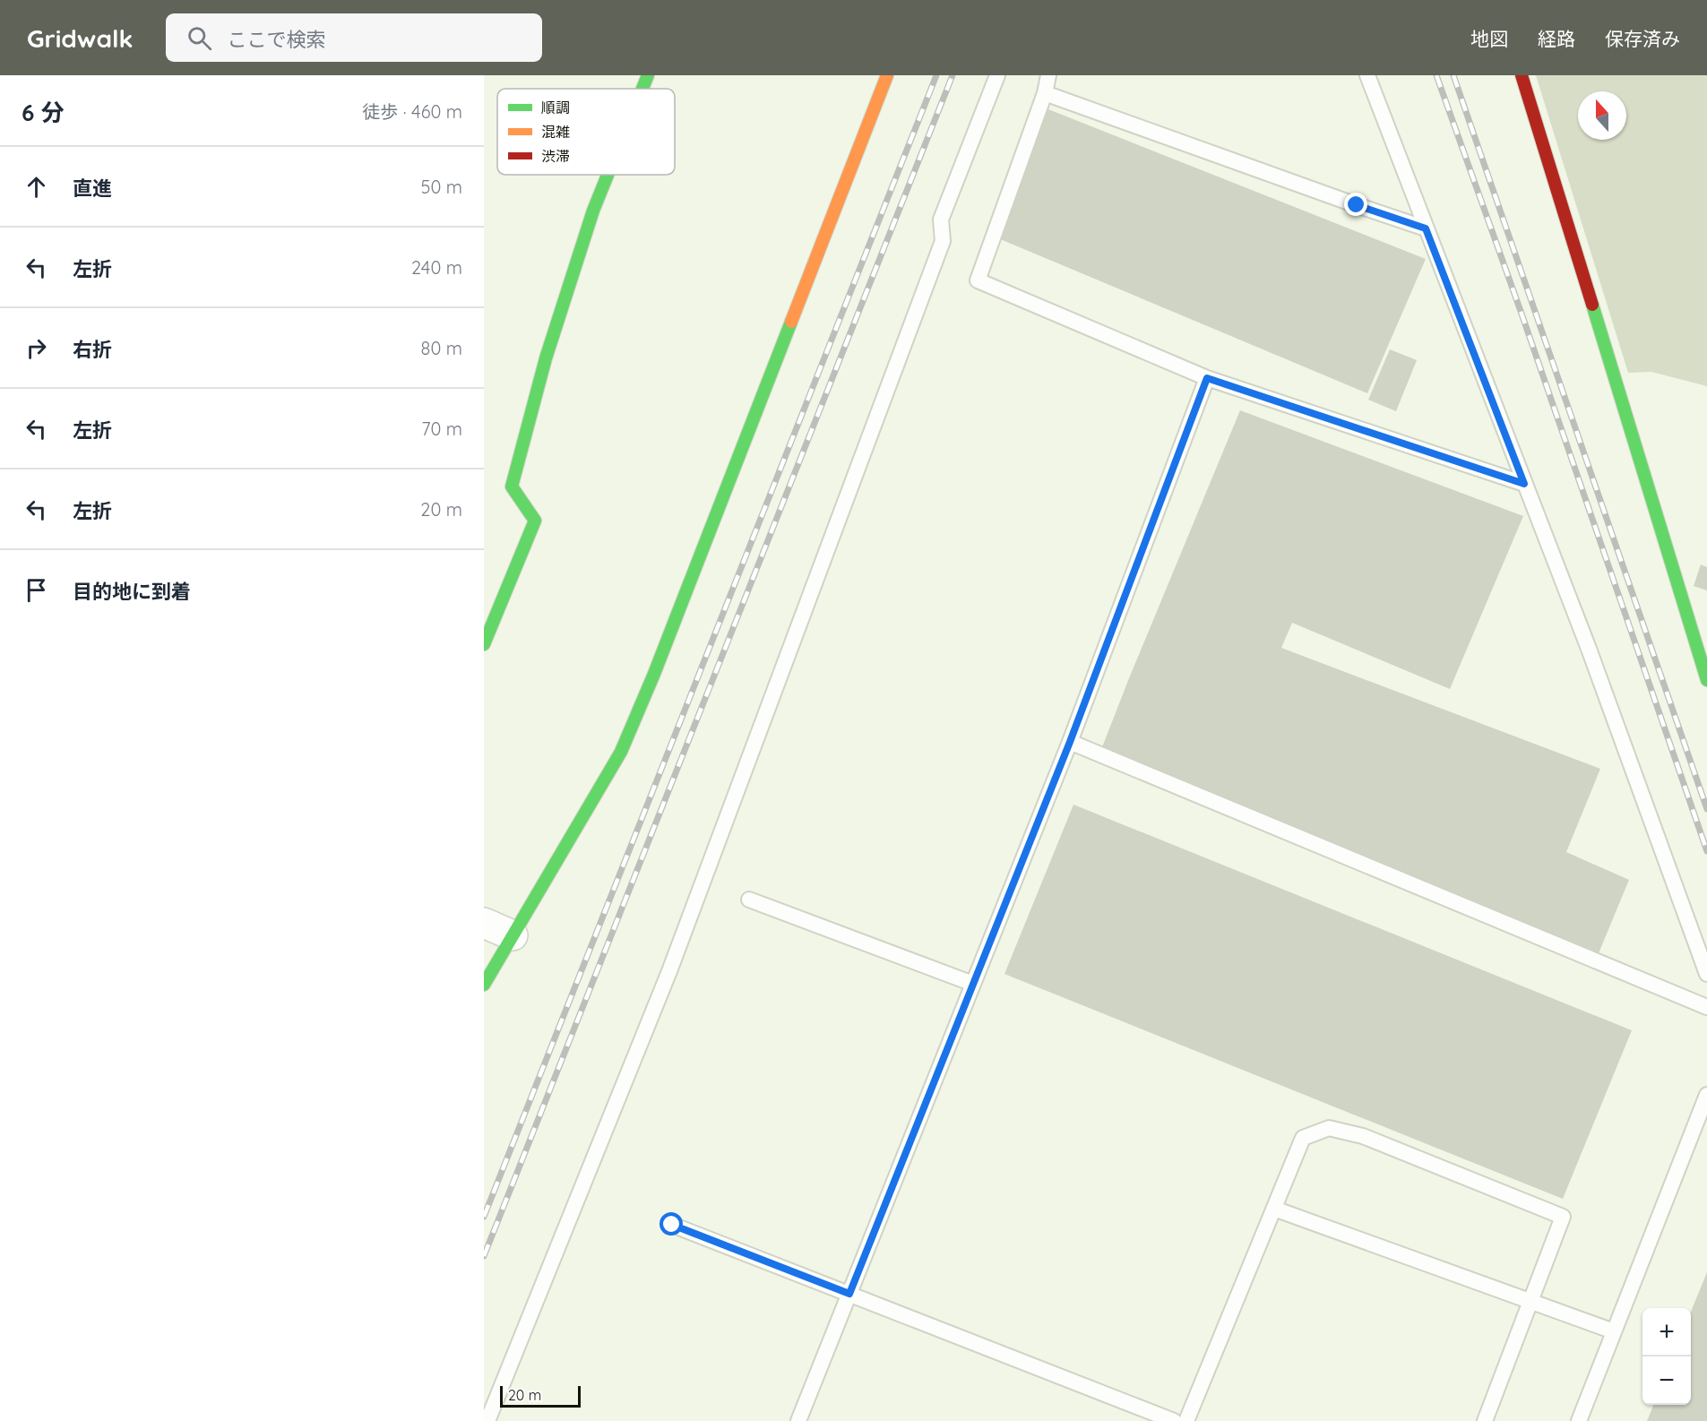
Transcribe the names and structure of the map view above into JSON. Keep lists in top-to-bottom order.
{
  "legend": ["順調", "混雑", "渋滞"],
  "scale_bar": "20 m",
  "north": "top",
  "page": {
    "header": "Gridwalk",
    "search": "ここで検索",
    "nav": ["地図", "経路", "保存済み"],
    "heading": ["6 分", "徒歩 · 460 m"],
    "list": [
      ["直進", "50 m"],
      ["左折", "240 m"],
      ["右折", "80 m"],
      ["左折", "70 m"],
      ["左折", "20 m"],
      "目的地に到着"
    ],
    "map_buttons": ["+", "−"],
    "scale": "20 m"
  }
}
